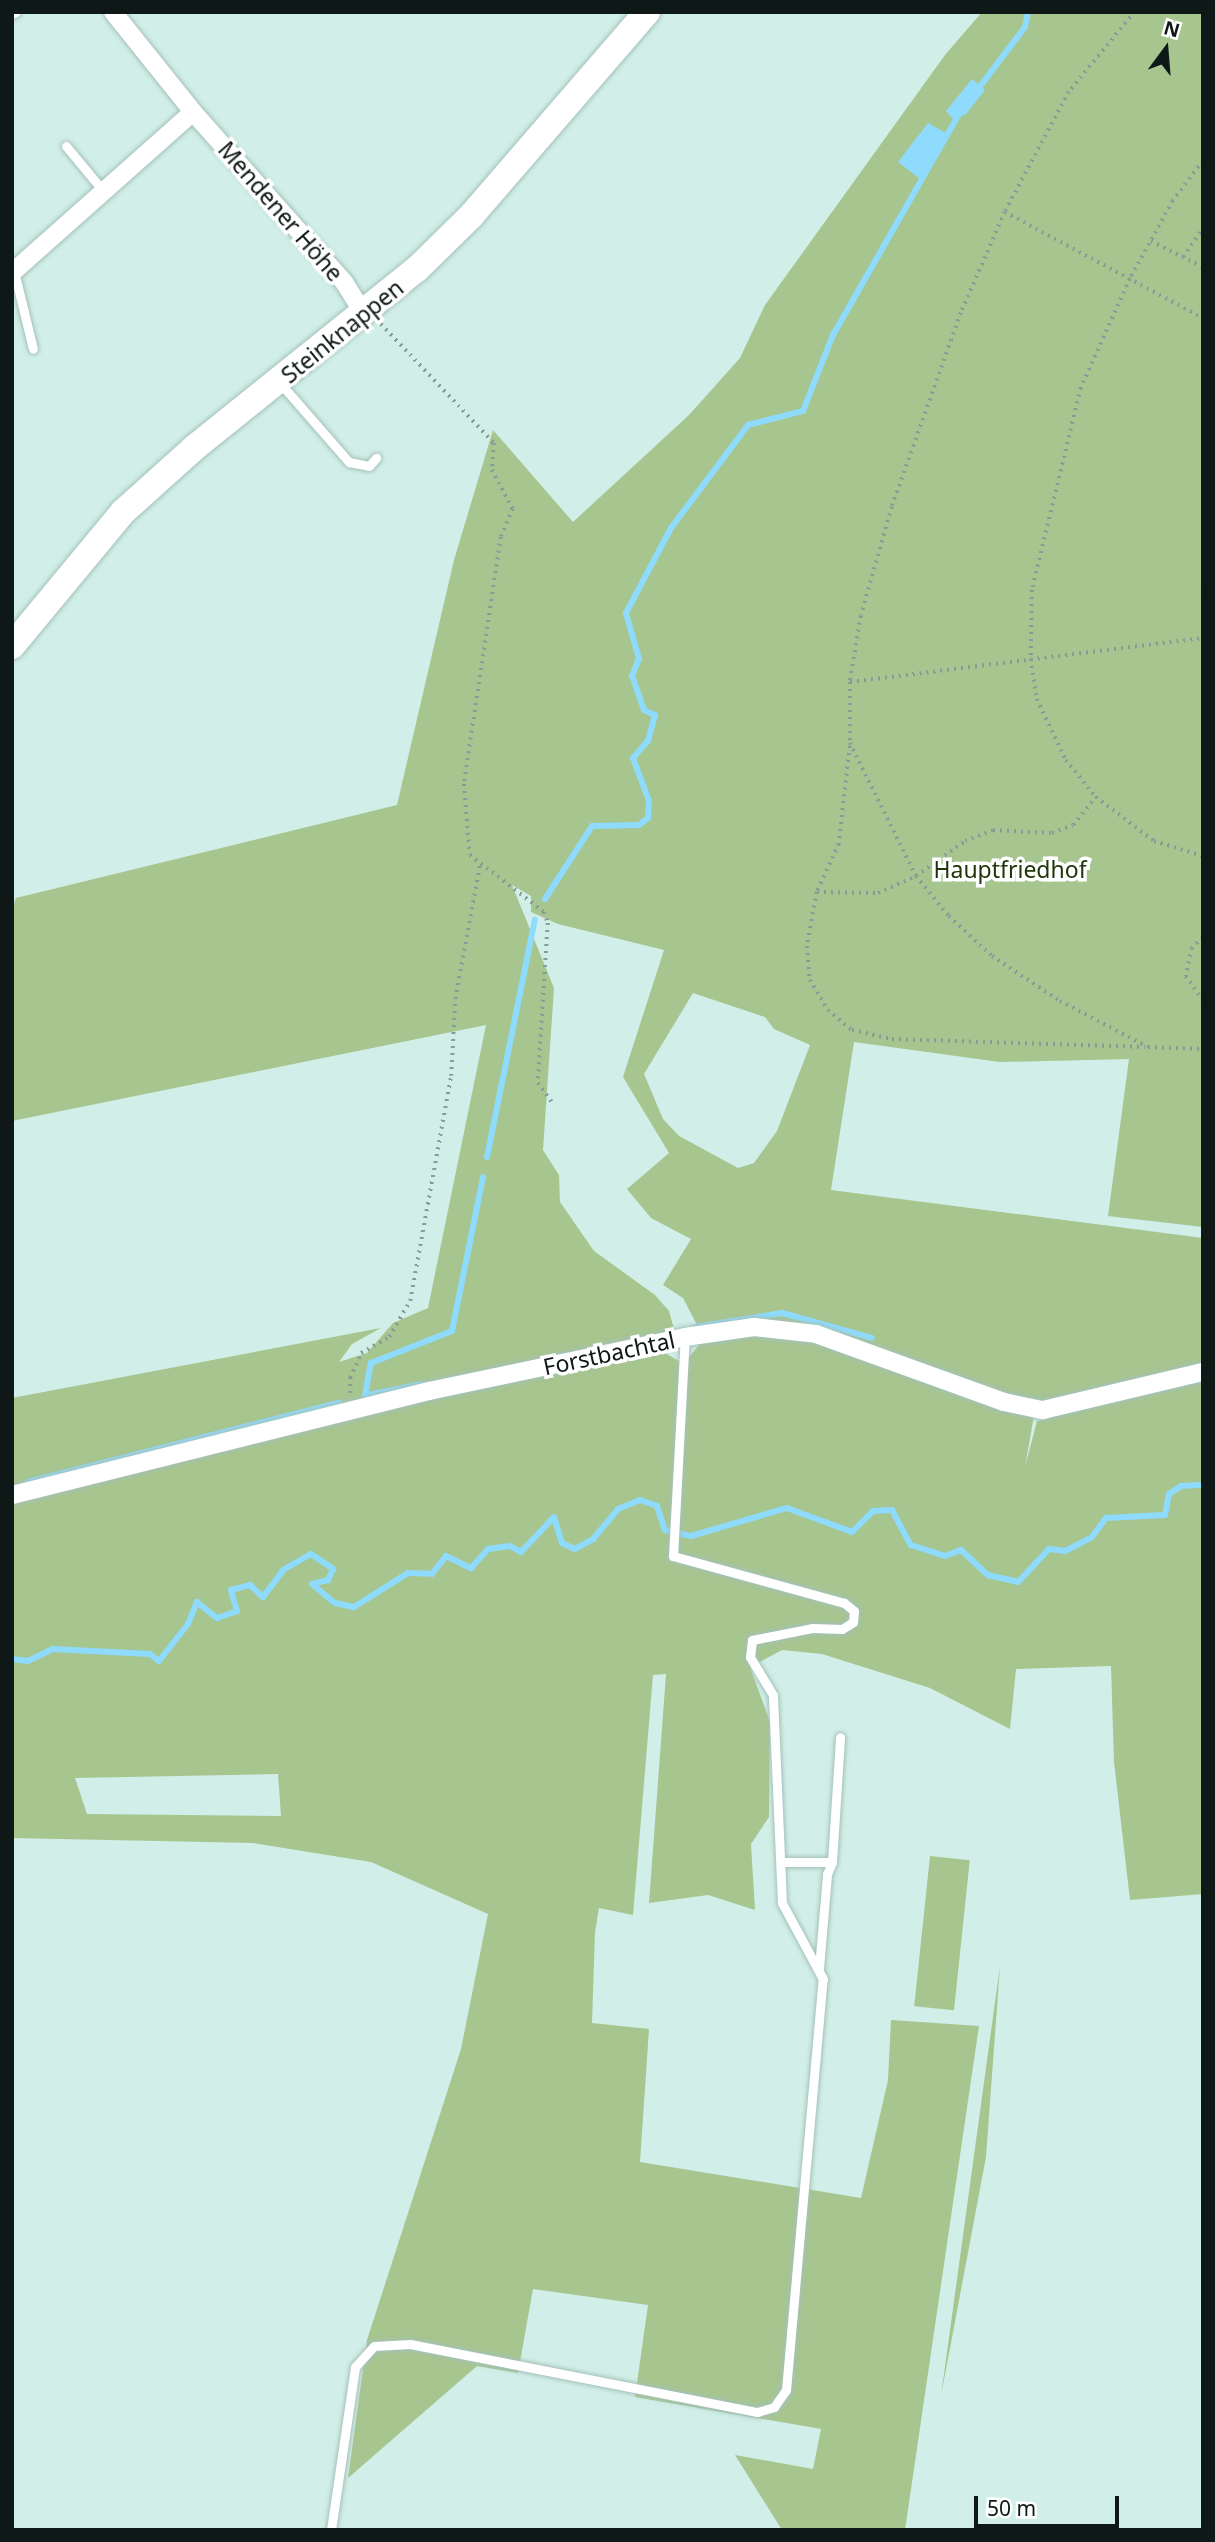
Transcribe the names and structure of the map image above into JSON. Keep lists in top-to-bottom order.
{
  "streets": {
    "street": ["Mendener Höhe", "Steinknappen", "Forstbachtal"]
  },
  "crossings": [
    ["Mendener Höhe", "Steinknappen"]
  ],
  "parks": ["Hauptfriedhof"],
  "scale_bar": "50 m",
  "north": "top"
}
